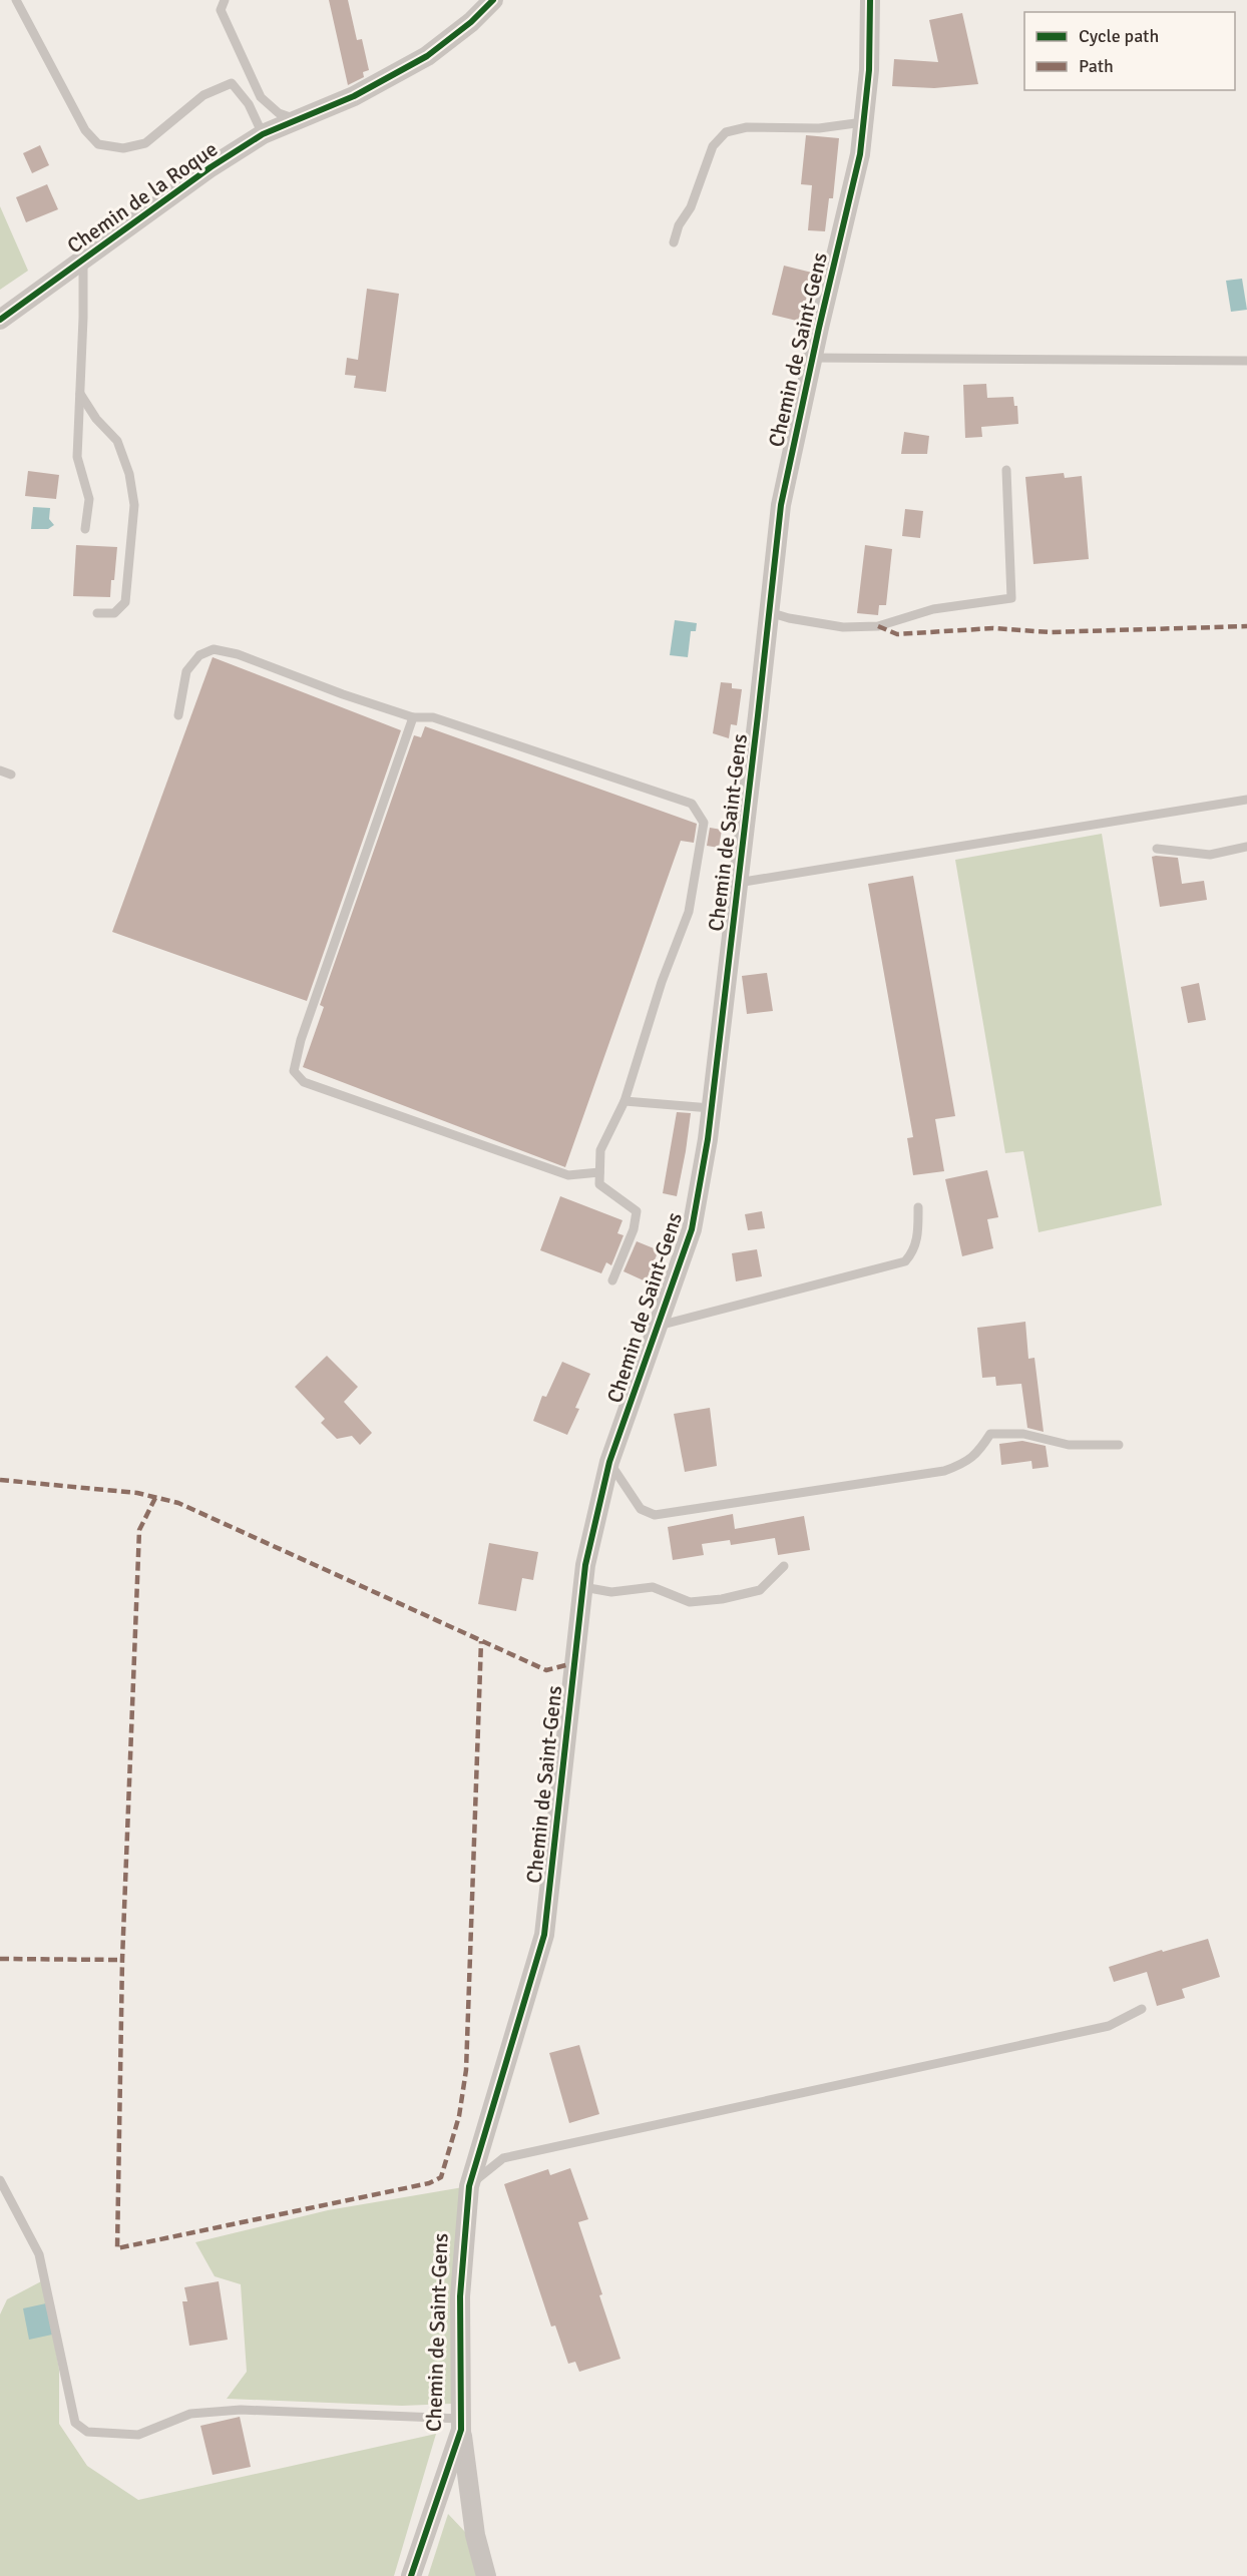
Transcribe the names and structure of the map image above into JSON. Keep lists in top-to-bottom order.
{
  "streets": {
    "street": ["Chemin de la Roque", "Chemin de Saint-Gens"]
  },
  "legend": ["Cycle path", "Path"]
}
